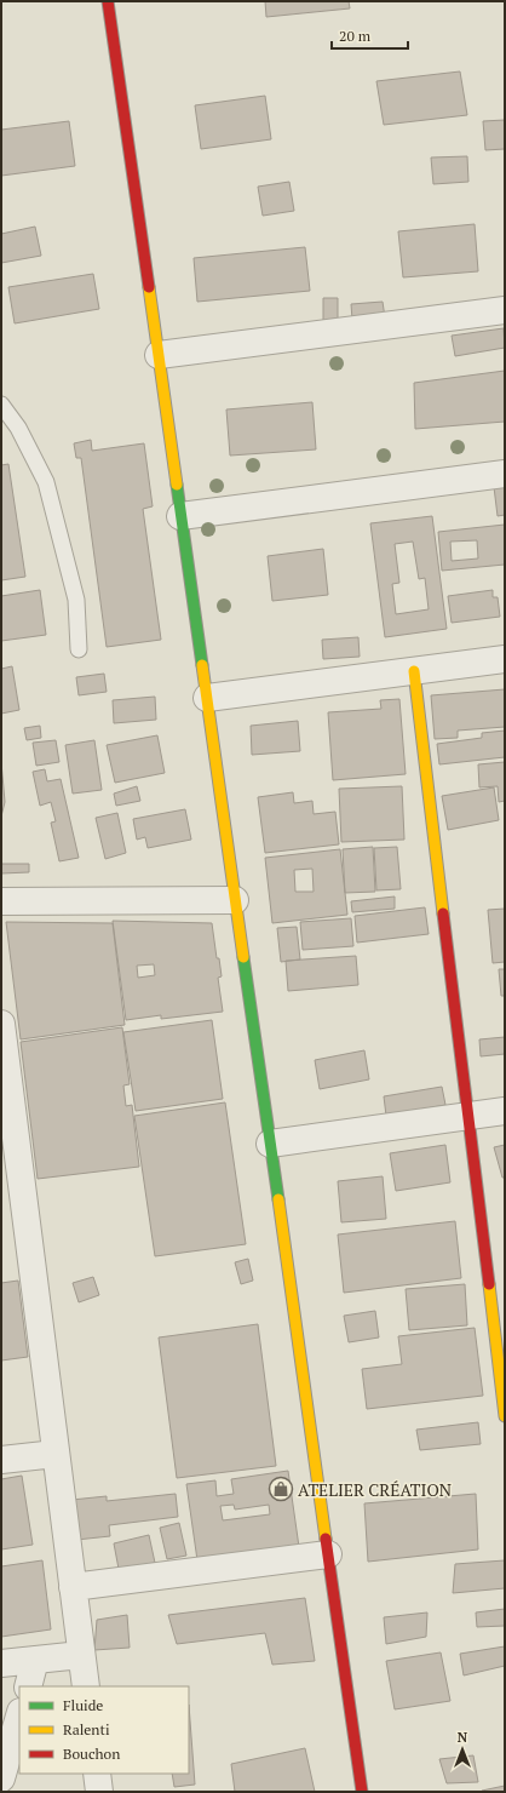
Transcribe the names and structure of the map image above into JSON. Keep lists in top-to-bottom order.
{
  "places": {
    "shop": ["ATELIER CRÉATION"]
  },
  "legend": ["Fluide", "Ralenti", "Bouchon"],
  "scale_bar": "20 m",
  "north": "top"
}
